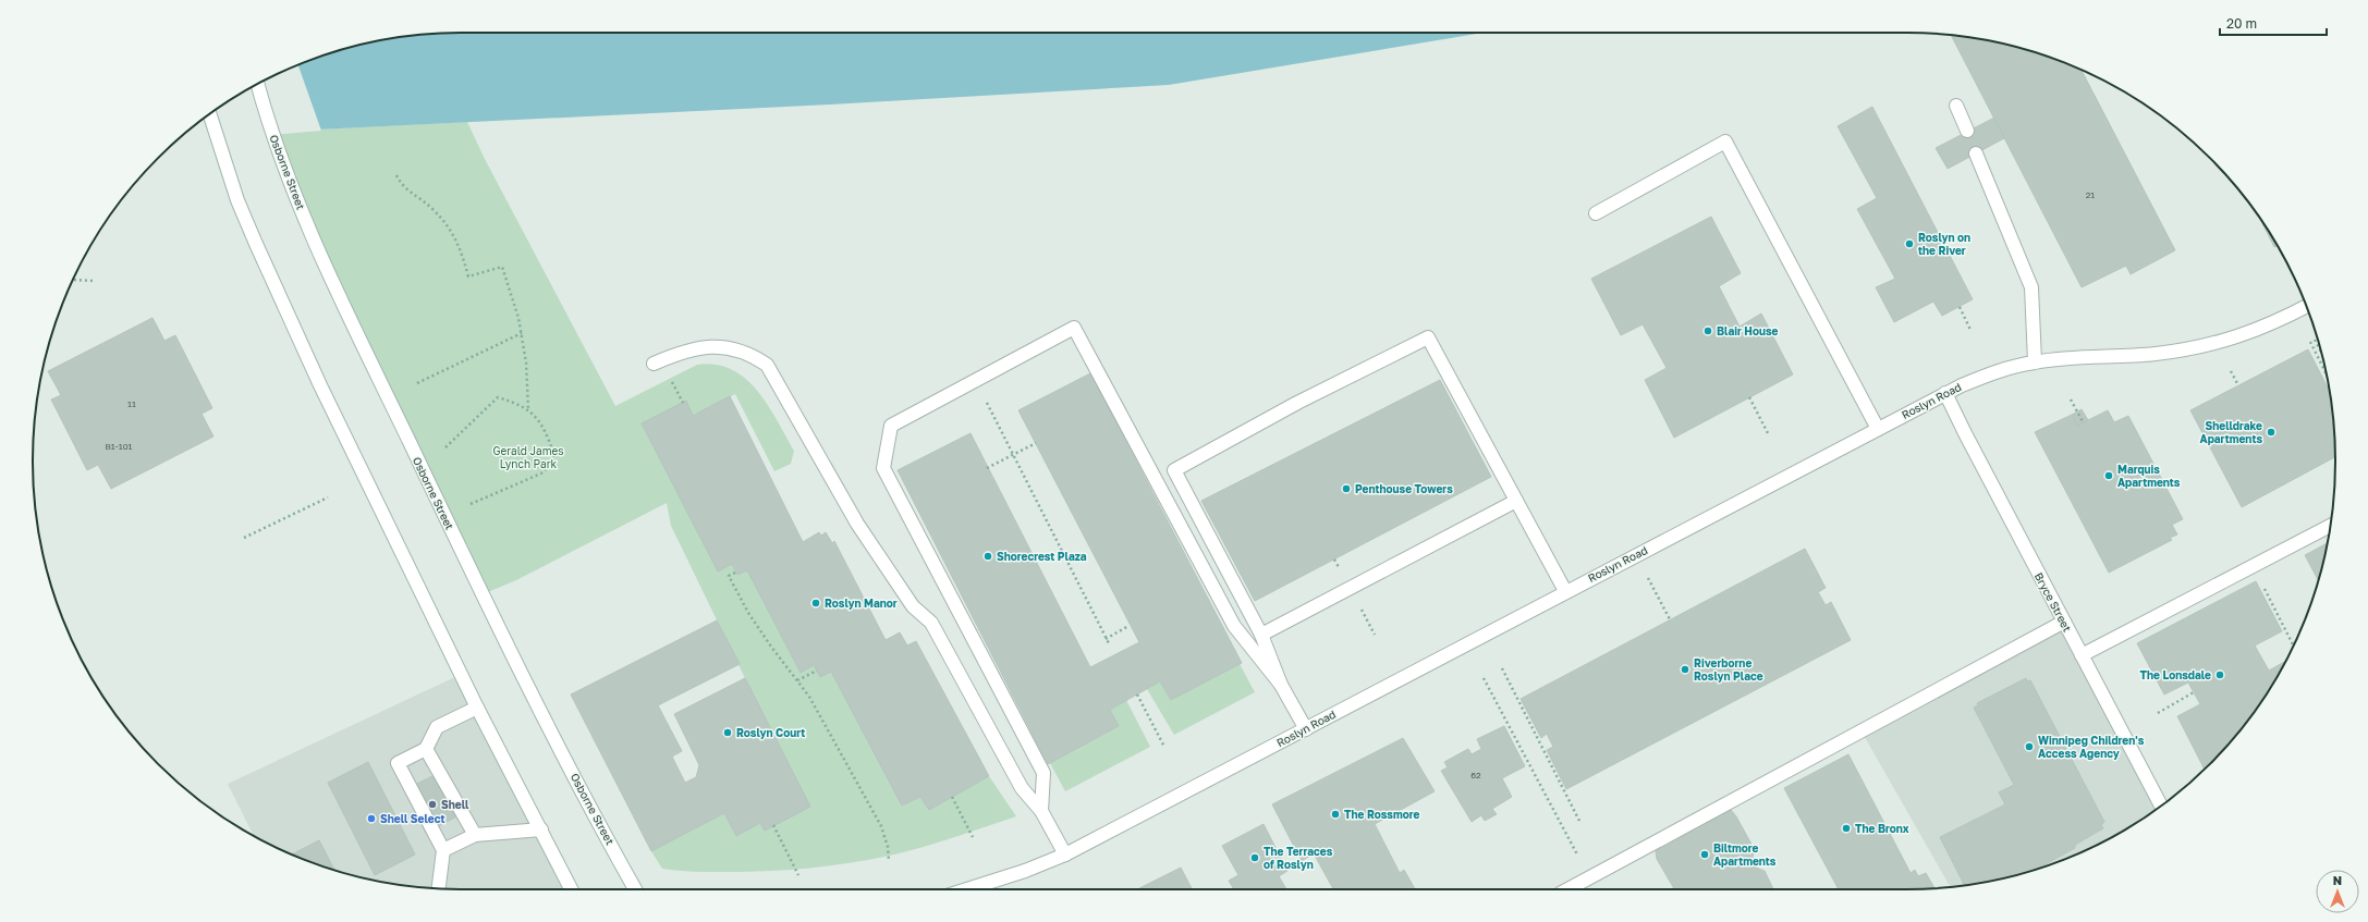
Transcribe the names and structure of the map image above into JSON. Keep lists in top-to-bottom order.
{
  "streets": {
    "street": ["Osborne Street", "Roslyn Road", "Bryce Street"]
  },
  "crossings": [
    ["Roslyn Road", "Bryce Street"]
  ],
  "parks": ["Gerald James Lynch Park"],
  "places": [
    "Roslyn on the River",
    "Blair House",
    "Shelldrake Apartments",
    "Marquis Apartments",
    "Penthouse Towers",
    "Shorecrest Plaza",
    "Roslyn Manor",
    "Riverborne Roslyn Place",
    "The Lonsdale",
    "Roslyn Court",
    "Winnipeg Children's Access Agency",
    "Shell",
    "The Rossmore",
    "Shell Select",
    "The Bronx",
    "Biltmore Apartments",
    "The Terraces of Roslyn"
  ],
  "house_numbers": [
    "21",
    "11",
    "B1-101",
    "62"
  ],
  "scale_bar": "20 m",
  "north": "top"
}
